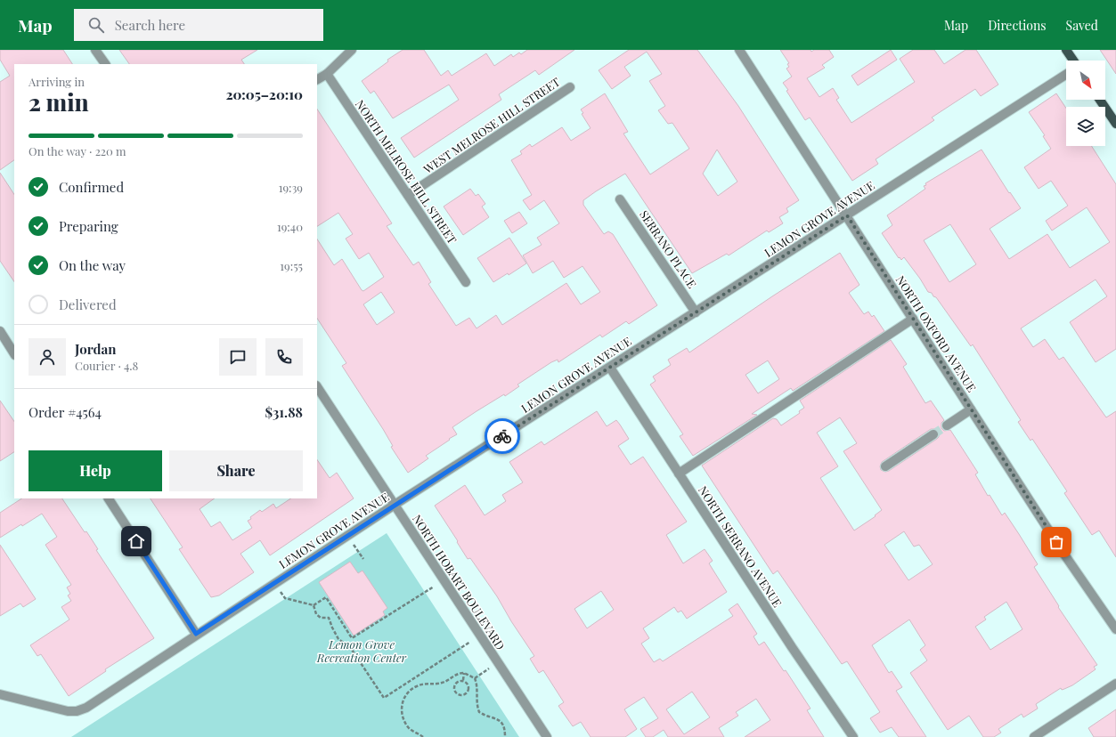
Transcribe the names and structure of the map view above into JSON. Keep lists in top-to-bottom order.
{
  "streets": {
    "street": [
      "WEST MELROSE HILL STREET",
      "NORTH MELROSE HILL STREET",
      "LEMON GROVE AVENUE",
      "SERRANO PLACE",
      "NORTH OXFORD AVENUE",
      "NORTH SERRANO AVENUE",
      "NORTH HOBART BOULEVARD"
    ]
  },
  "crossings": [
    ["WEST MELROSE HILL STREET", "NORTH MELROSE HILL STREET"],
    ["LEMON GROVE AVENUE", "SERRANO PLACE"],
    ["LEMON GROVE AVENUE", "NORTH OXFORD AVENUE"],
    ["LEMON GROVE AVENUE", "NORTH SERRANO AVENUE"],
    ["LEMON GROVE AVENUE", "NORTH HOBART BOULEVARD"]
  ],
  "parks": ["Lemon Grove Recreation Center"],
  "north": "bottom right",
  "page": {
    "header": "Map",
    "search": "Search here",
    "nav": ["Map", "Directions", "Saved"],
    "heading": ["2 min", "Arriving in", "20:05–20:10"],
    "panel": [
      "Jordan",
      "Courier · 4.8",
      "Order #4564",
      "$31.88"
    ],
    "bar": "On the way · 220 m",
    "list": [
      ["Confirmed", "19:39"],
      ["Preparing", "19:40"],
      ["On the way", "19:55"],
      "Delivered"
    ],
    "buttons": ["Help", "Share"]
  }
}
